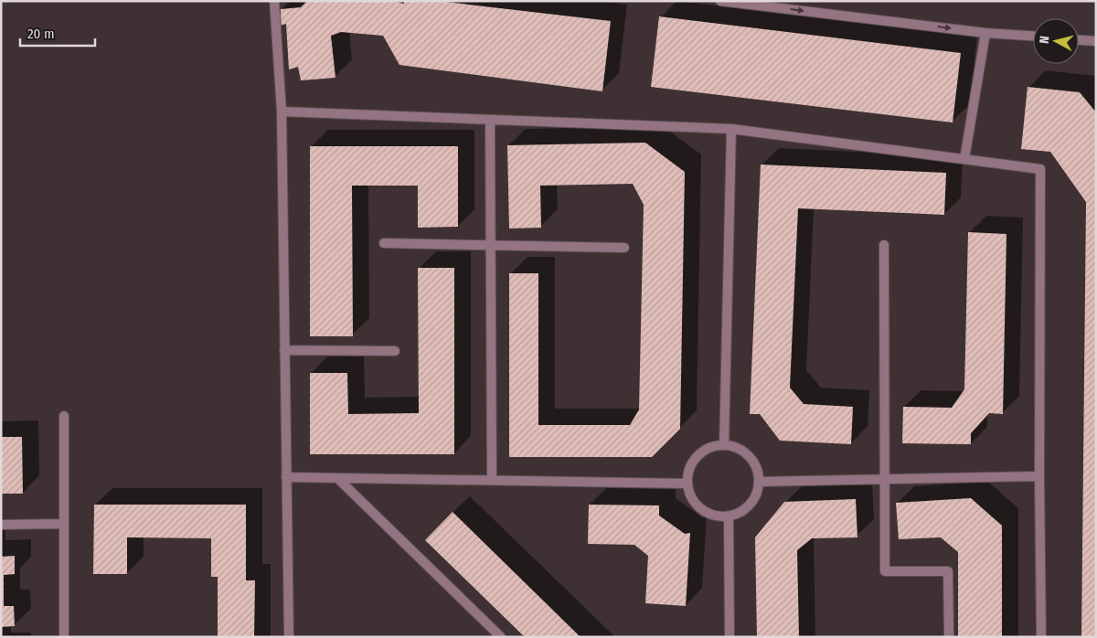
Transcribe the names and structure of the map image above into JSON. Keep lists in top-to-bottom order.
{
  "scale_bar": "20 m",
  "north": "left"
}
